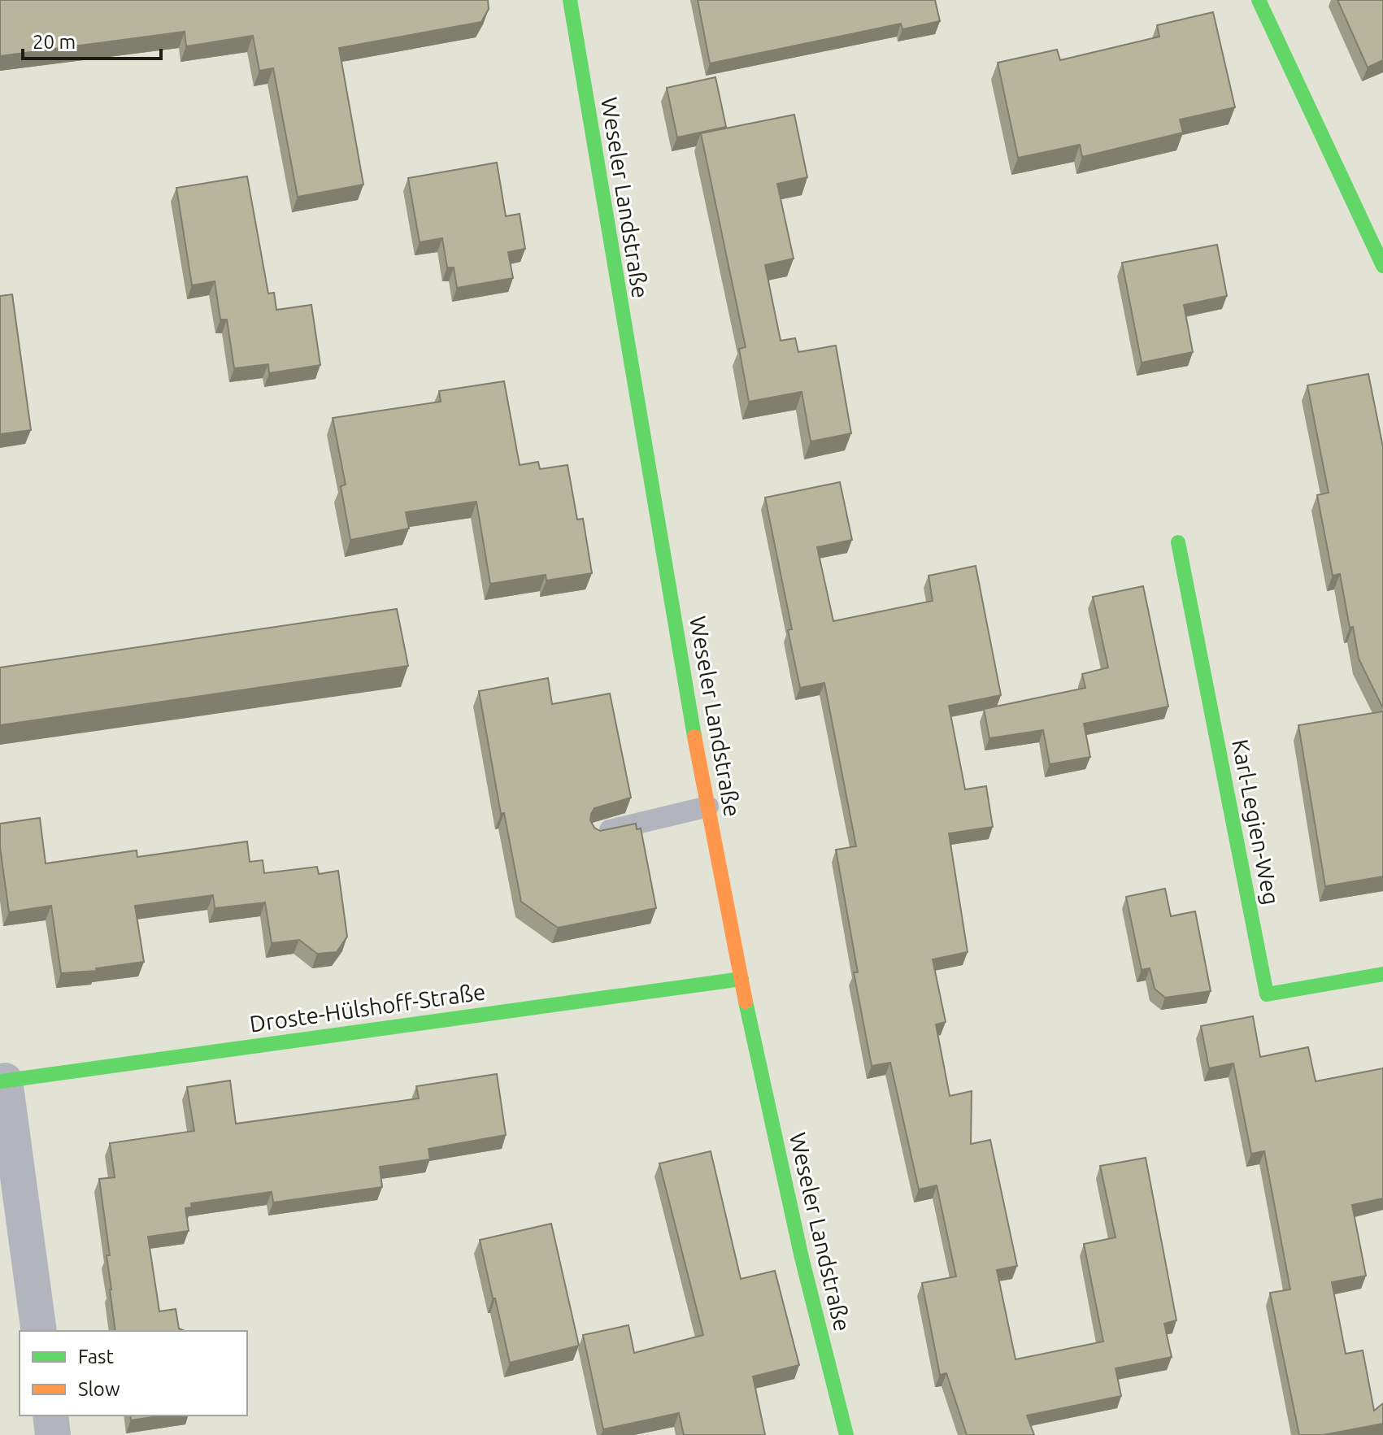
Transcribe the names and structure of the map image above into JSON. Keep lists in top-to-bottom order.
{
  "streets": {
    "street": ["Weseler Landstraße", "Karl-Legien-Weg", "Droste-Hülshoff-Straße"]
  },
  "crossings": [
    ["Weseler Landstraße", "Droste-Hülshoff-Straße"]
  ],
  "legend": ["Fast", "Slow"],
  "scale_bar": "20 m"
}
